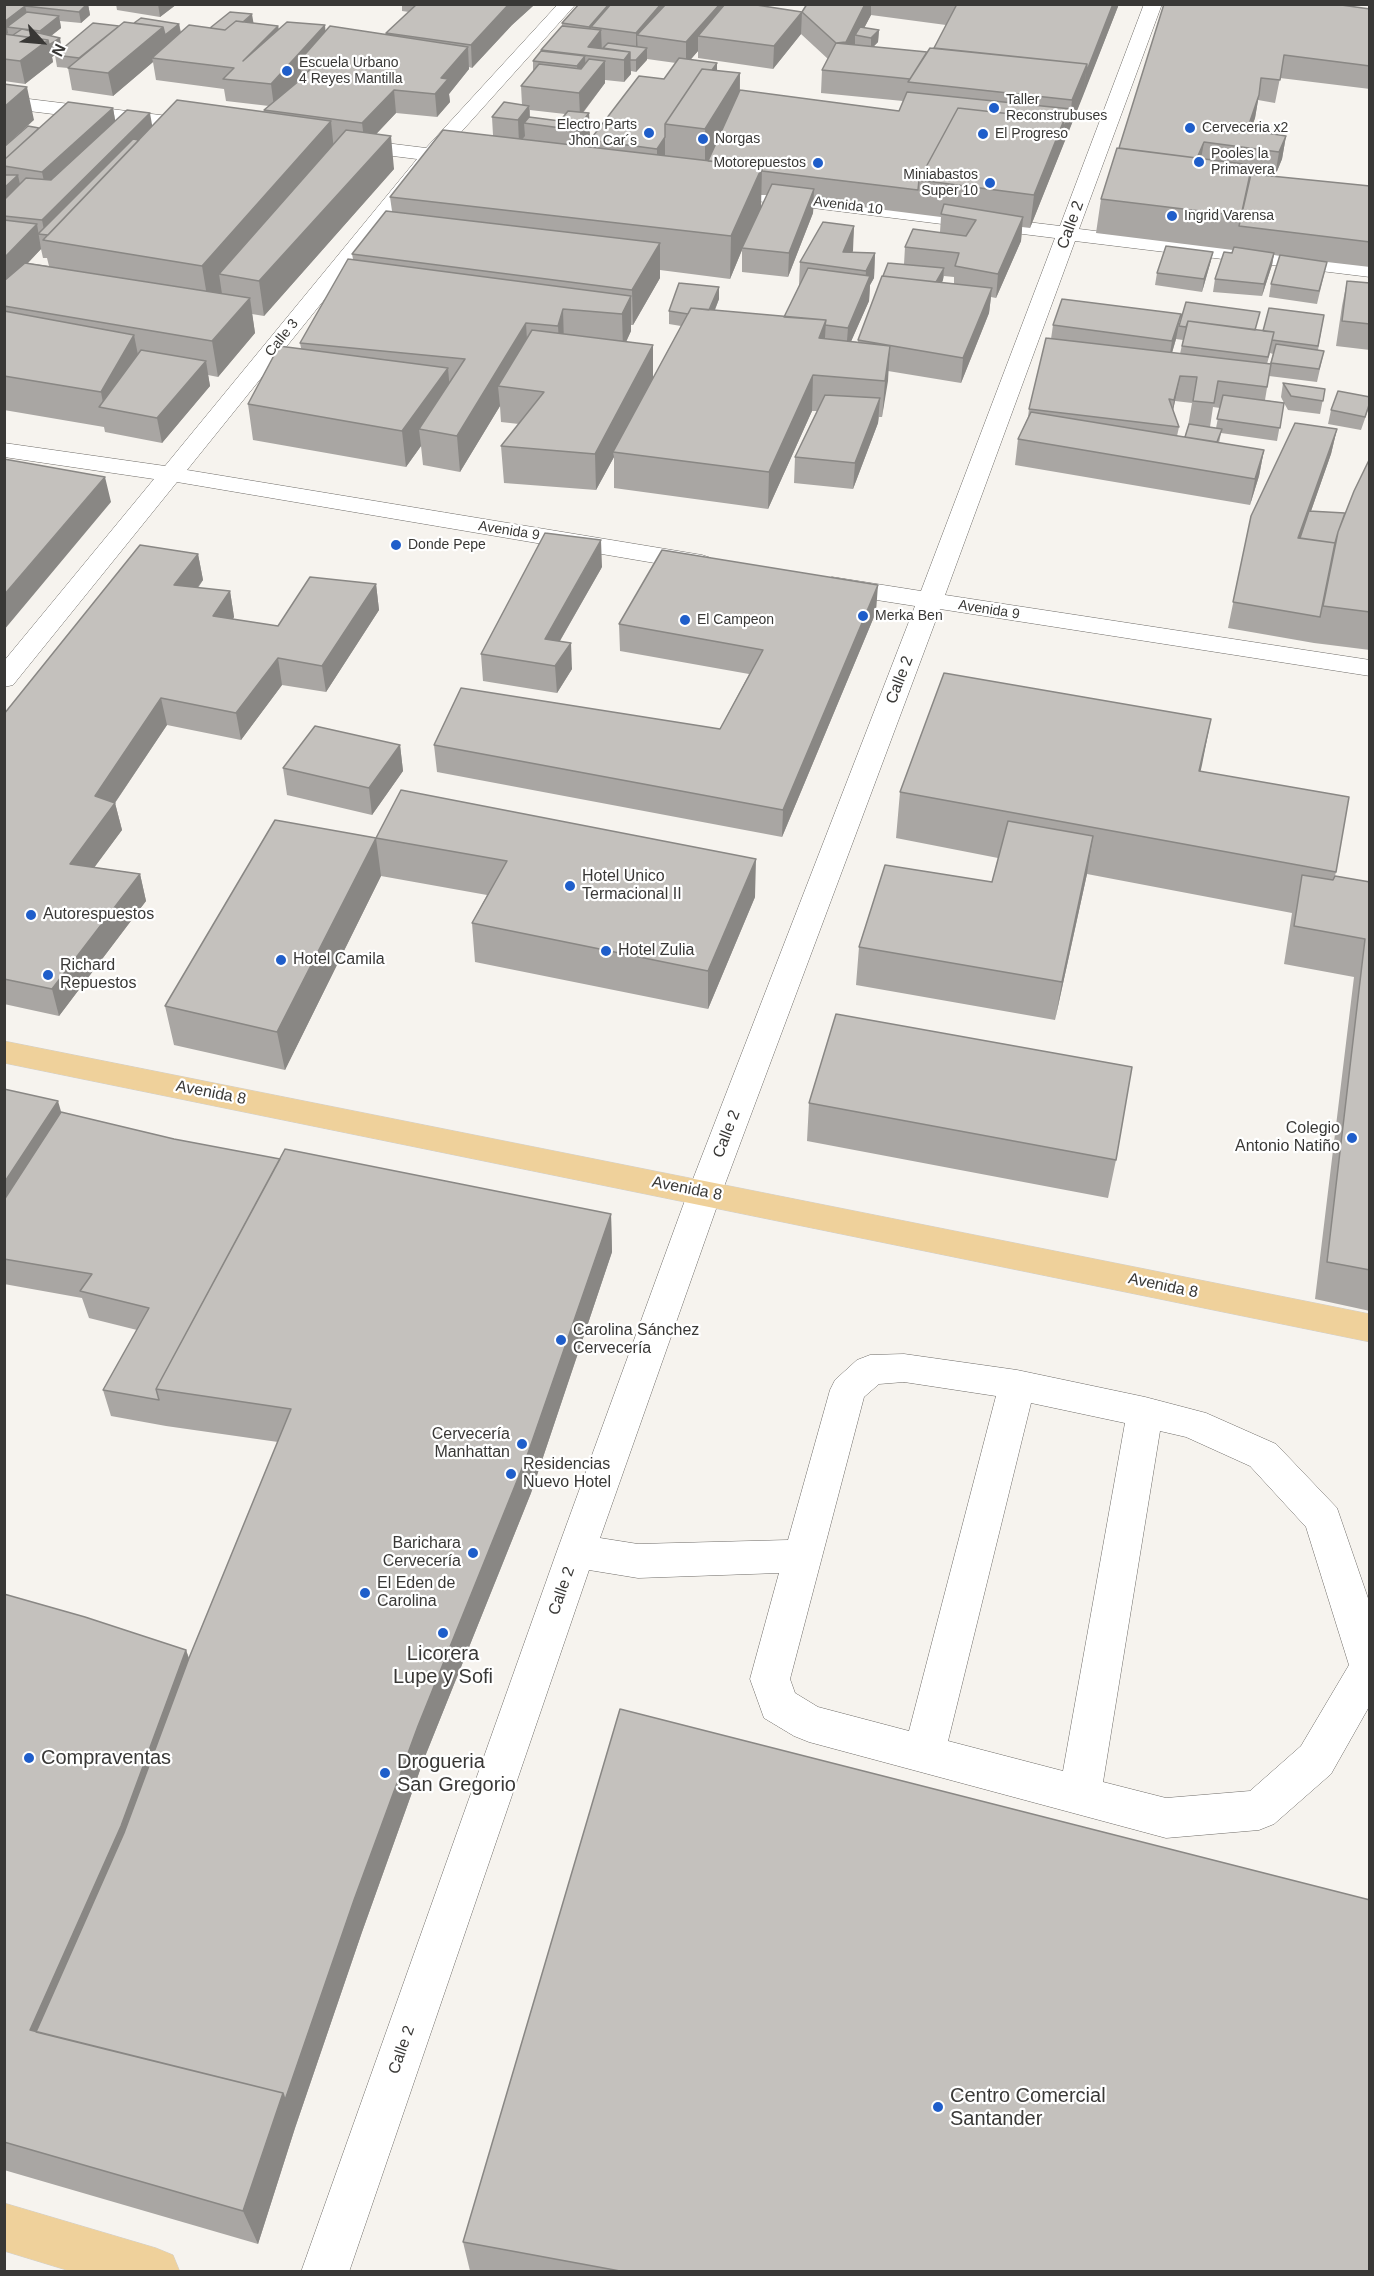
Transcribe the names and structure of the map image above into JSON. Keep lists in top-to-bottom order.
{
  "streets": {
    "main road": ["Avenida 8"],
    "street": [
      "Avenida 10",
      "Calle 2",
      "Calle 3",
      "Avenida 9"
    ]
  },
  "crossings": [
    ["Avenida 10", "Calle 2"],
    ["Calle 2", "Avenida 9"],
    ["Calle 2", "Avenida 8"],
    ["Calle 3", "Avenida 9"]
  ],
  "places": [
    "Escuela Urbano 4 Reyes Mantilla",
    "Taller Reconstrubuses",
    "Cerveceria x2",
    "Electro Parts Jhon Car´s",
    "El Progreso",
    "Norgas",
    "Pooles la Primavera",
    "Motorepuestos",
    "Miniabastos Super 10",
    "Ingrid Varensa",
    "Donde Pepe",
    "Merka Ben",
    "El Campeon",
    "Hotel Unico Termacional II",
    "Autorespuestos",
    "Hotel Zulia",
    "Hotel Camila",
    "Richard Repuestos",
    "Colegio Antonio Natiño",
    "Carolina Sánchez Cervecería",
    "Cervecería Manhattan",
    "Residencias Nuevo Hotel",
    "Barichara Cervecería",
    "El Eden de Carolina",
    "Licorera Lupe y Sofi",
    "Compraventas",
    "Drogueria San Gregorio",
    "Centro Comercial Santander"
  ],
  "north": "bottom right"
}
